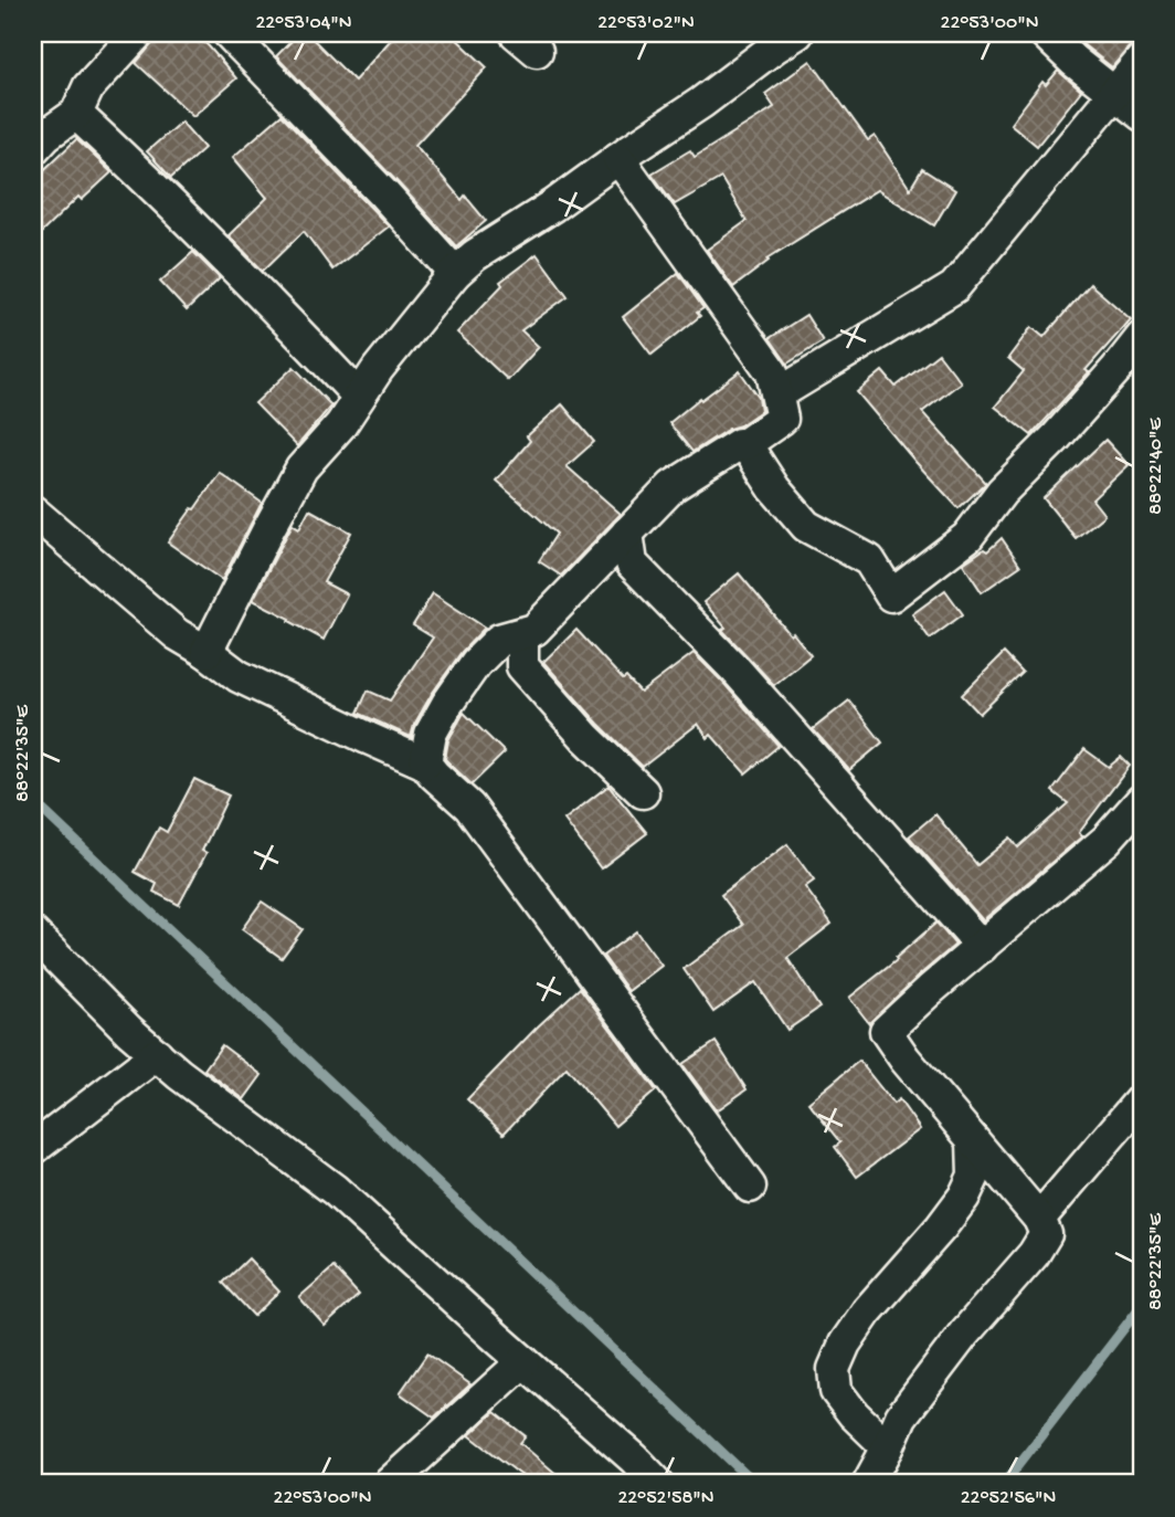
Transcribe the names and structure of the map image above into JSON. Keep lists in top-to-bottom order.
{
  "coordinates": [
    "22°53'04\"N",
    "22°53'02\"N",
    "22°53'00\"N",
    "88°22'40\"E",
    "88°22'35\"E",
    "22°52'58\"N",
    "22°52'56\"N"
  ]
}
